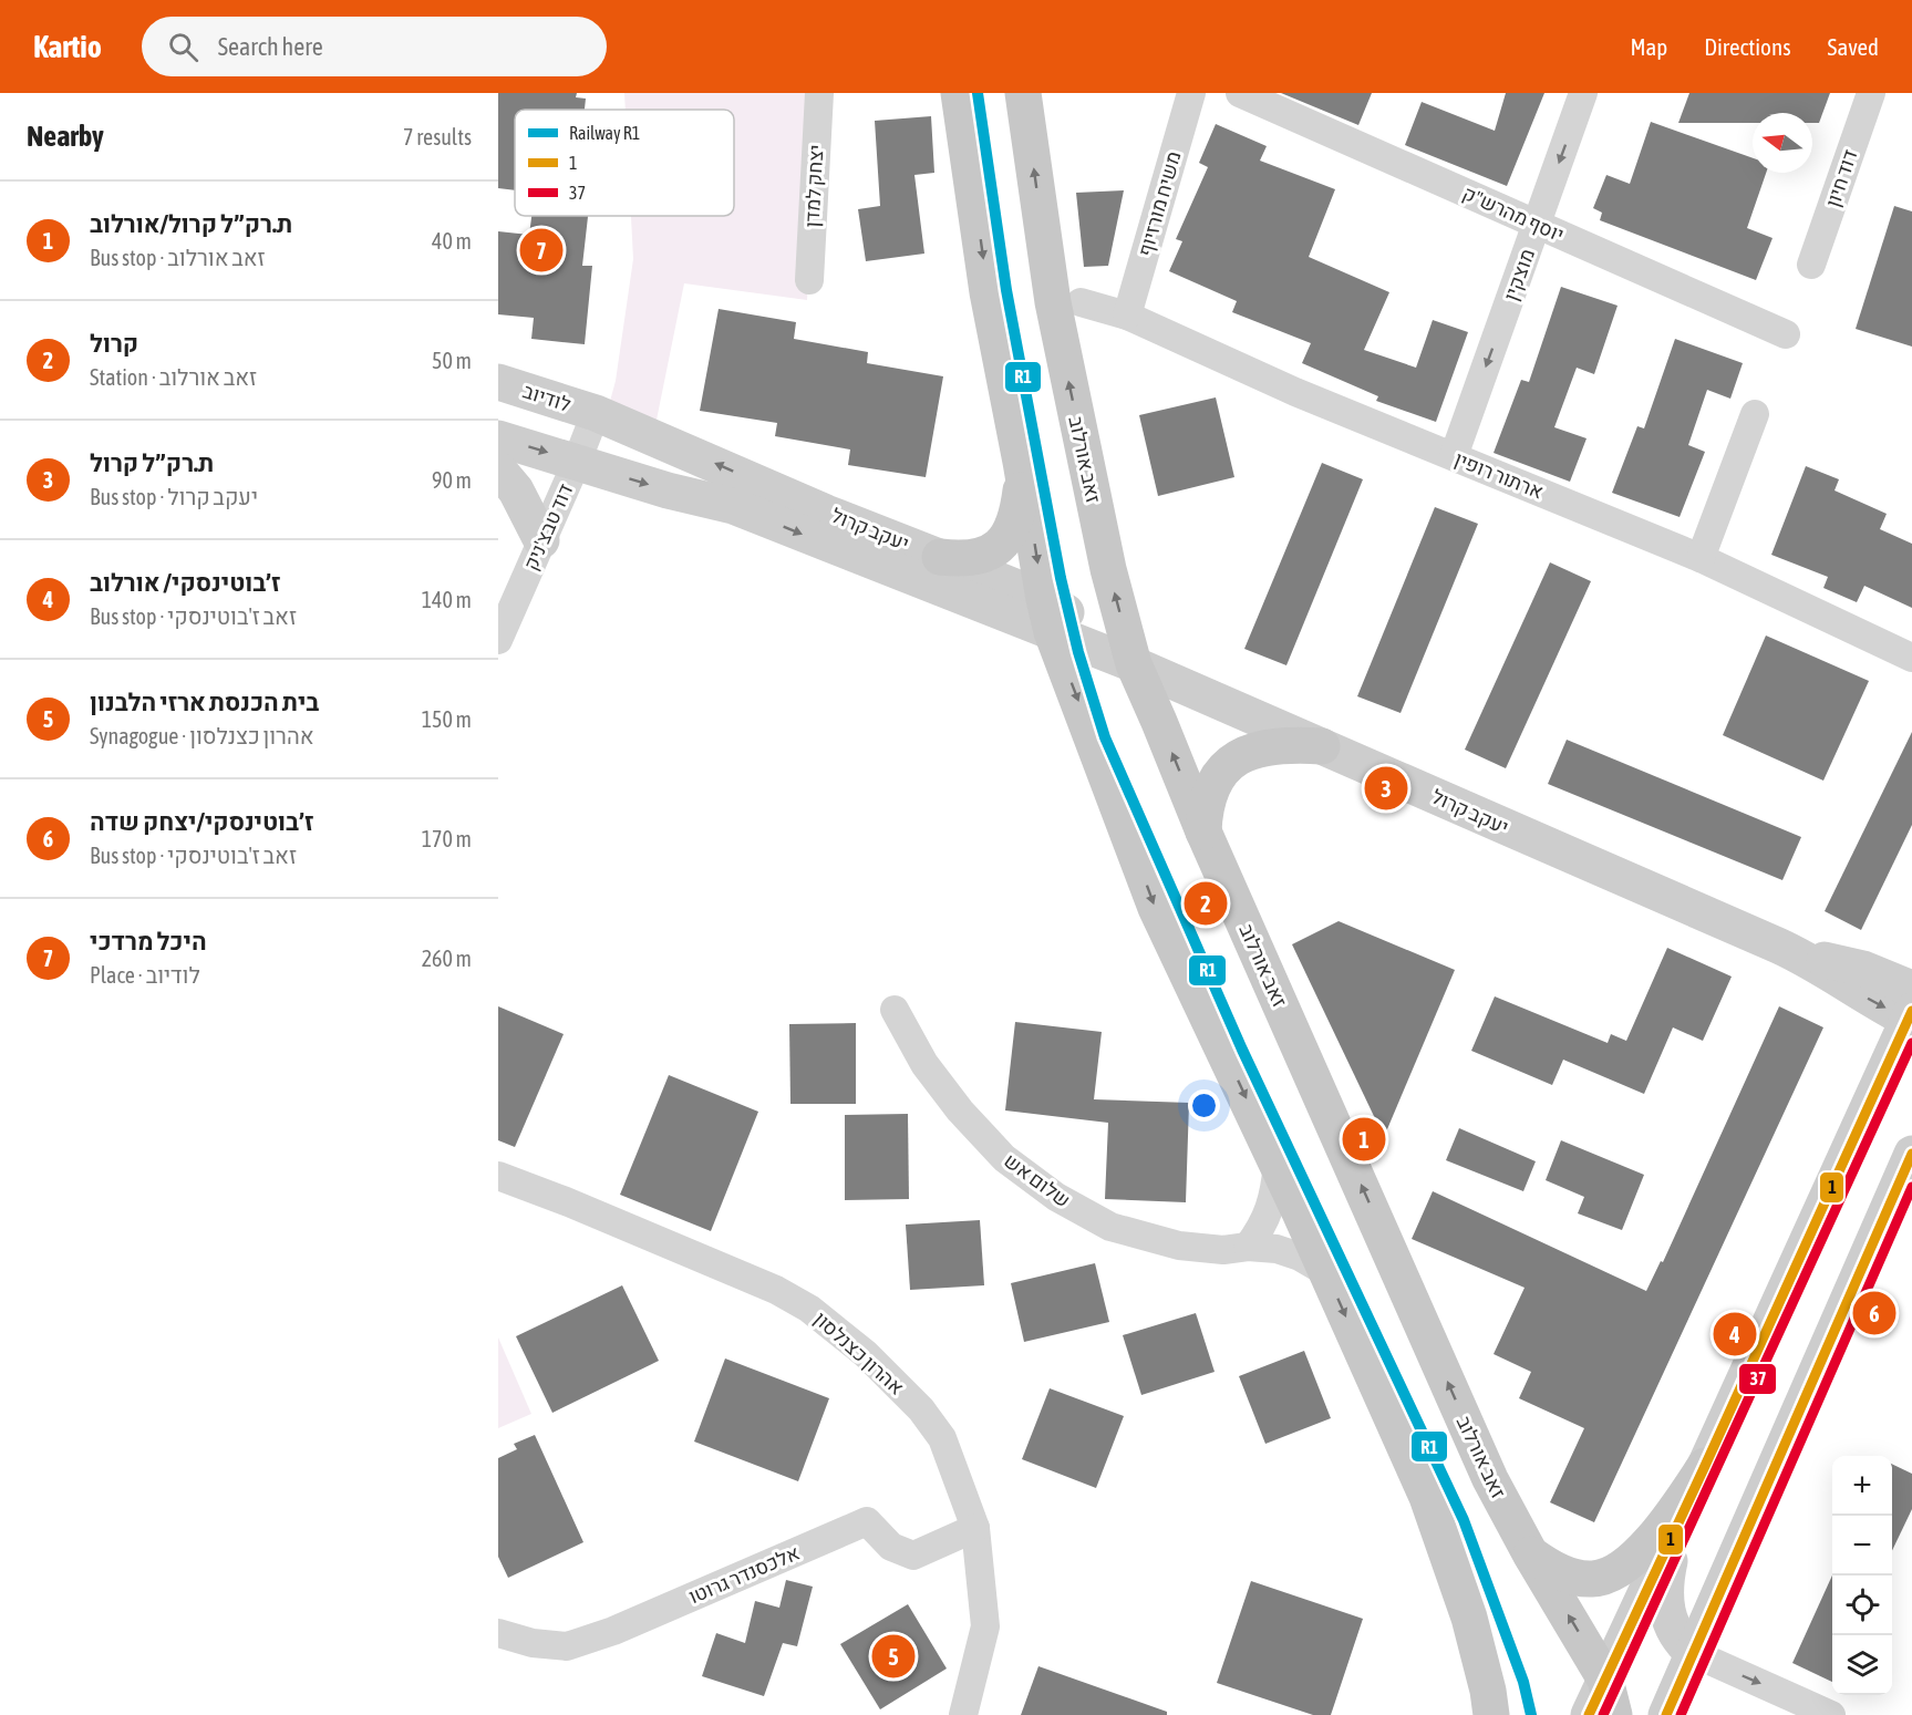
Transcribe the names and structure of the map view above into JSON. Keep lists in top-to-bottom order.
{
  "streets": {
    "main road": ["לודיוב", "זאב אורלוב", "יעקב קרול"],
    "street": [
      "דוד חיון",
      "יצחק למדן",
      "משיח מורזיוף",
      "יוסף מהרש\"ק",
      "מוצקין",
      "ארתור רופין",
      "דוד טבצ'ניק",
      "שלום אש",
      "אהרון כצנלסון",
      "אלכסנדר גרוטו"
    ]
  },
  "crossings": [
    ["משיח מורזיוף", "ארתור רופין"],
    ["יוסף מהרש\"ק", "מוצקין"],
    ["מוצקין", "ארתור רופין"],
    ["לודיוב", "דוד טבצ'ניק"],
    ["לודיוב", "יעקב קרול"],
    ["זאב אורלוב", "יעקב קרול"],
    ["דוד טבצ'ניק", "יעקב קרול"],
    ["אהרון כצנלסון", "אלכסנדר גרוטו"]
  ],
  "one_way": ["מוצקין"],
  "lines": ["rail line R1", "transit line 1", "transit line 37"],
  "legend": ["Railway R1", "1", "37"],
  "north": "left",
  "page": {
    "header": "Kartio",
    "search": "Search here",
    "nav": ["Map", "Directions", "Saved"],
    "heading": ["Nearby", "7 results"],
    "list": [
      {
        "mark": "1",
        "name": "ת.רק״ל קרול/אורלוב",
        "note": "Bus stop · זאב אורלוב",
        "value": "40 m"
      },
      {
        "mark": "2",
        "name": "קרול",
        "note": "Station · זאב אורלוב",
        "value": "50 m"
      },
      {
        "mark": "3",
        "name": "ת.רק״ל קרול",
        "note": "Bus stop · יעקב קרול",
        "value": "90 m"
      },
      {
        "mark": "4",
        "name": "ז׳בוטינסקי/ אורלוב",
        "note": "Bus stop · זאב ז'בוטינסקי",
        "value": "140 m"
      },
      {
        "mark": "5",
        "name": "בית הכנסת ארזי הלבנון",
        "note": "Synagogue · אהרון כצנלסון",
        "value": "150 m"
      },
      {
        "mark": "6",
        "name": "ז׳בוטינסקי/יצחק שדה",
        "note": "Bus stop · זאב ז'בוטינסקי",
        "value": "170 m"
      },
      {
        "mark": "7",
        "name": "היכל מרדכי",
        "note": "Place · לודיוב",
        "value": "260 m"
      }
    ],
    "pins": [
      "7",
      "3",
      "2",
      "1",
      "6",
      "4",
      "5"
    ],
    "map_buttons": ["+", "−"]
  }
}
